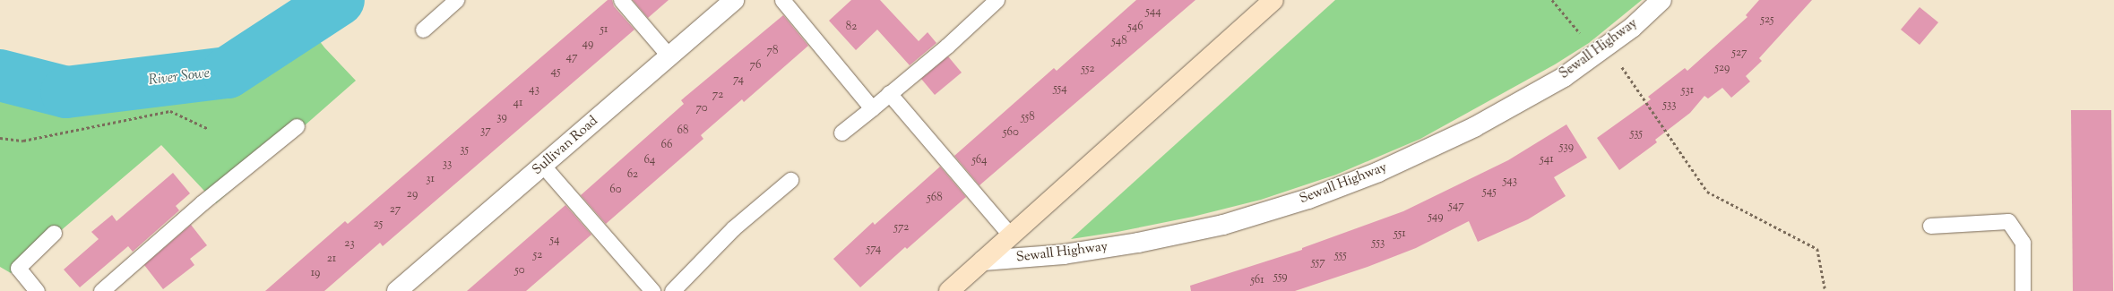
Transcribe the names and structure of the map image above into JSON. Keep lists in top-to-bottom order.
{
  "streets": {
    "street": ["Sewall Highway", "Sullivan Road"]
  },
  "water": ["River Sowe"],
  "house_numbers": [
    "544",
    "525",
    "82",
    "546",
    "51",
    "548",
    "49",
    "78",
    "527",
    "47",
    "76",
    "529",
    "552",
    "45",
    "74",
    "554",
    "43",
    "531",
    "72",
    "41",
    "533",
    "70",
    "39",
    "558",
    "37",
    "68",
    "560",
    "535",
    "66",
    "539",
    "35",
    "541",
    "64",
    "564",
    "33",
    "62",
    "31",
    "543",
    "60",
    "545",
    "29",
    "568",
    "547",
    "27",
    "549",
    "25",
    "572",
    "551",
    "54",
    "553",
    "23",
    "574",
    "52",
    "555",
    "21",
    "557",
    "50",
    "19",
    "559",
    "561"
  ]
}
